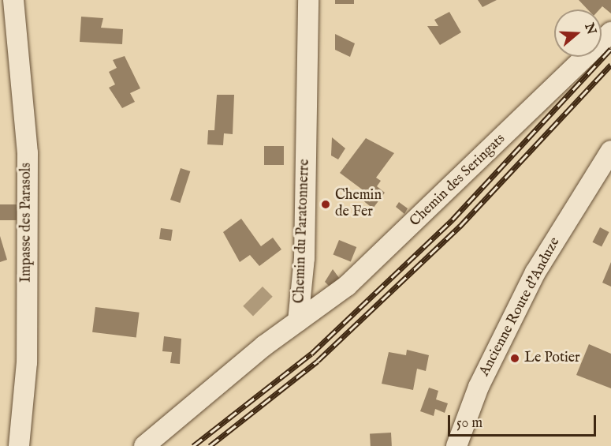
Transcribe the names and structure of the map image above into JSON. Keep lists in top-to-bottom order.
{
  "streets": {
    "street": [
      "Chemin des Seringats",
      "Impasse des Parasols",
      "Chemin du Paratonnerre",
      "Ancienne Route d'Anduze"
    ]
  },
  "crossings": [
    ["Chemin des Seringats", "Chemin du Paratonnerre"]
  ],
  "places": ["Chemin de Fer", "Le Potier"],
  "scale_bar": "50 m",
  "north": "right"
}
